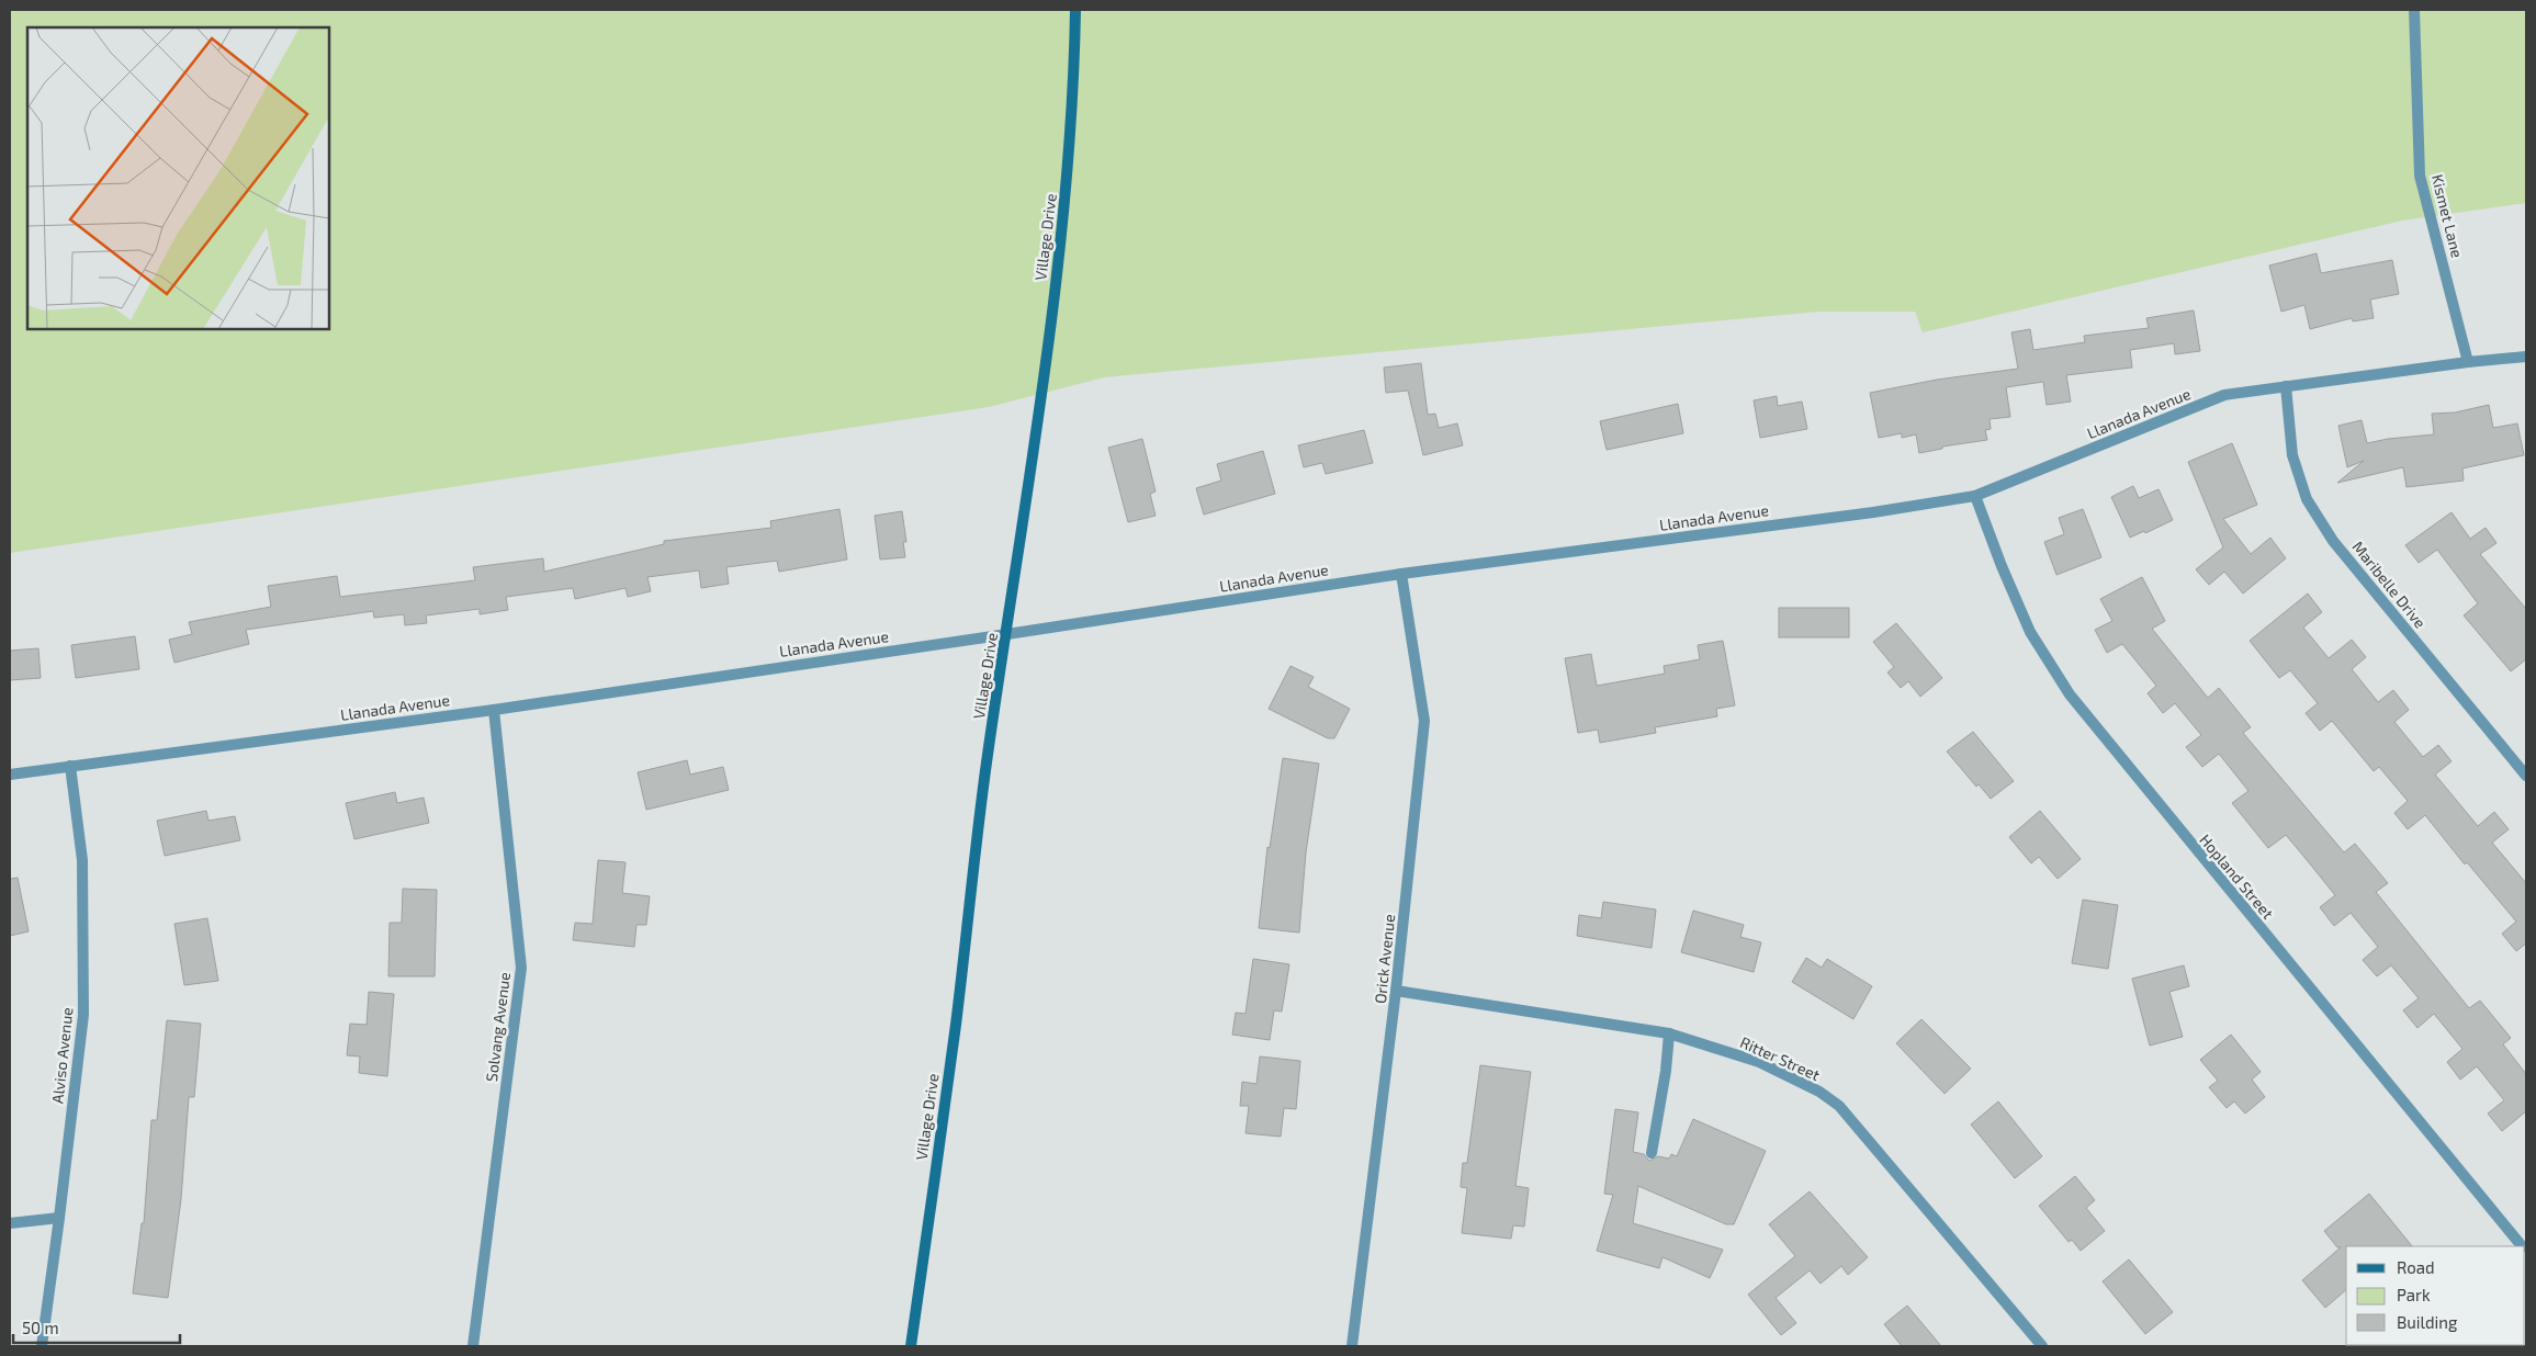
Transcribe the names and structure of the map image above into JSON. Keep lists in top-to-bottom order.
{
  "streets": {
    "main road": ["Village Drive"],
    "street": [
      "Kismet Lane",
      "Llanada Avenue",
      "Maribelle Drive",
      "Hopland Street",
      "Orick Avenue",
      "Solvang Avenue",
      "Alviso Avenue",
      "Ritter Street"
    ]
  },
  "crossings": [
    ["Kismet Lane", "Llanada Avenue"],
    ["Village Drive", "Llanada Avenue"],
    ["Llanada Avenue", "Maribelle Drive"],
    ["Llanada Avenue", "Hopland Street"],
    ["Llanada Avenue", "Orick Avenue"],
    ["Llanada Avenue", "Solvang Avenue"],
    ["Llanada Avenue", "Alviso Avenue"],
    ["Orick Avenue", "Ritter Street"]
  ],
  "legend": ["Road", "Park", "Building"],
  "scale_bar": "50 m"
}
